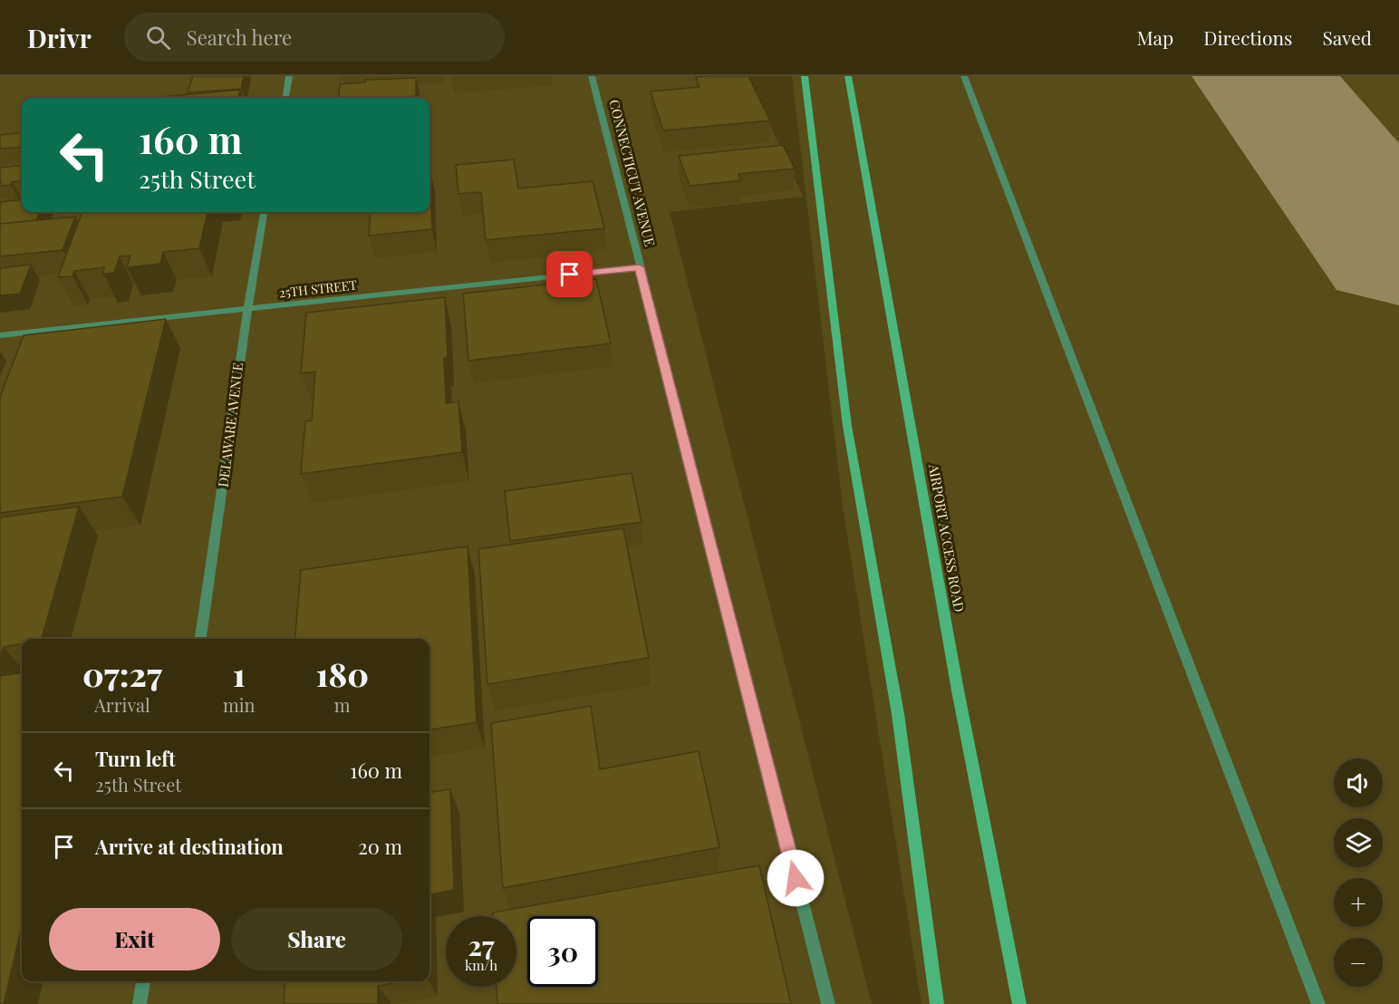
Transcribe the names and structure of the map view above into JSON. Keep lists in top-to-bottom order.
{
  "streets": {
    "main road": ["AIRPORT ACCESS ROAD"],
    "street": ["CONNECTICUT AVENUE", "25TH STREET", "DELAWARE AVENUE"]
  },
  "crossings": [
    ["CONNECTICUT AVENUE", "25TH STREET"],
    ["25TH STREET", "DELAWARE AVENUE"]
  ],
  "page": {
    "header": "Drivr",
    "search": "Search here",
    "nav": ["Map", "Directions", "Saved"],
    "turn": ["160 m", "25th Street"],
    "eta": [
      "07:27",
      "Arrival",
      "1",
      "min",
      "180",
      "m"
    ],
    "list": [
      {
        "name": "Turn left",
        "note": "25th Street",
        "value": "160 m"
      },
      {
        "name": "Arrive at destination",
        "value": "20 m"
      }
    ],
    "map_buttons": ["+", "−"],
    "buttons": ["Exit", "Share"],
    "speed": "27 km/h",
    "limit": "30"
  }
}
